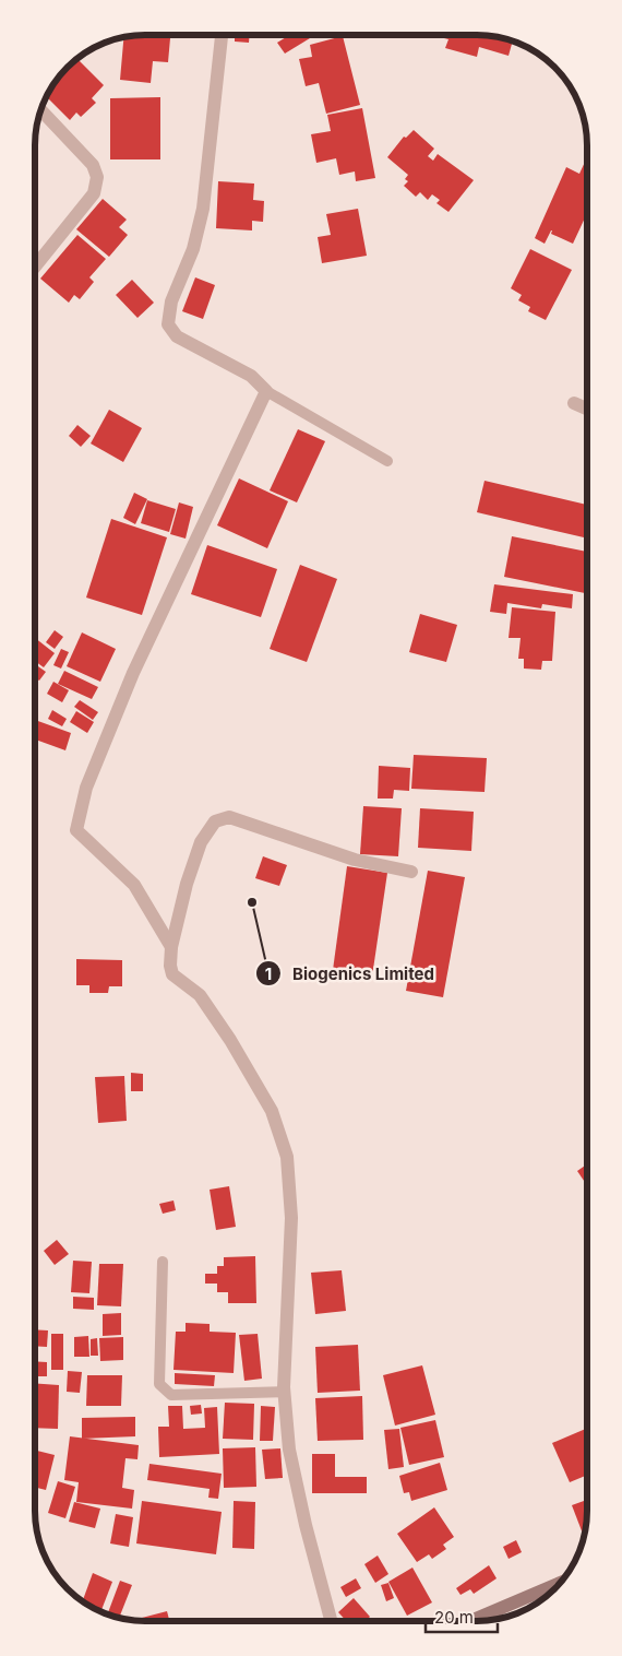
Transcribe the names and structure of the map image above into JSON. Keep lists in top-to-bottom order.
{
  "places": ["Biogenics Limited"],
  "scale_bar": "20 m"
}
